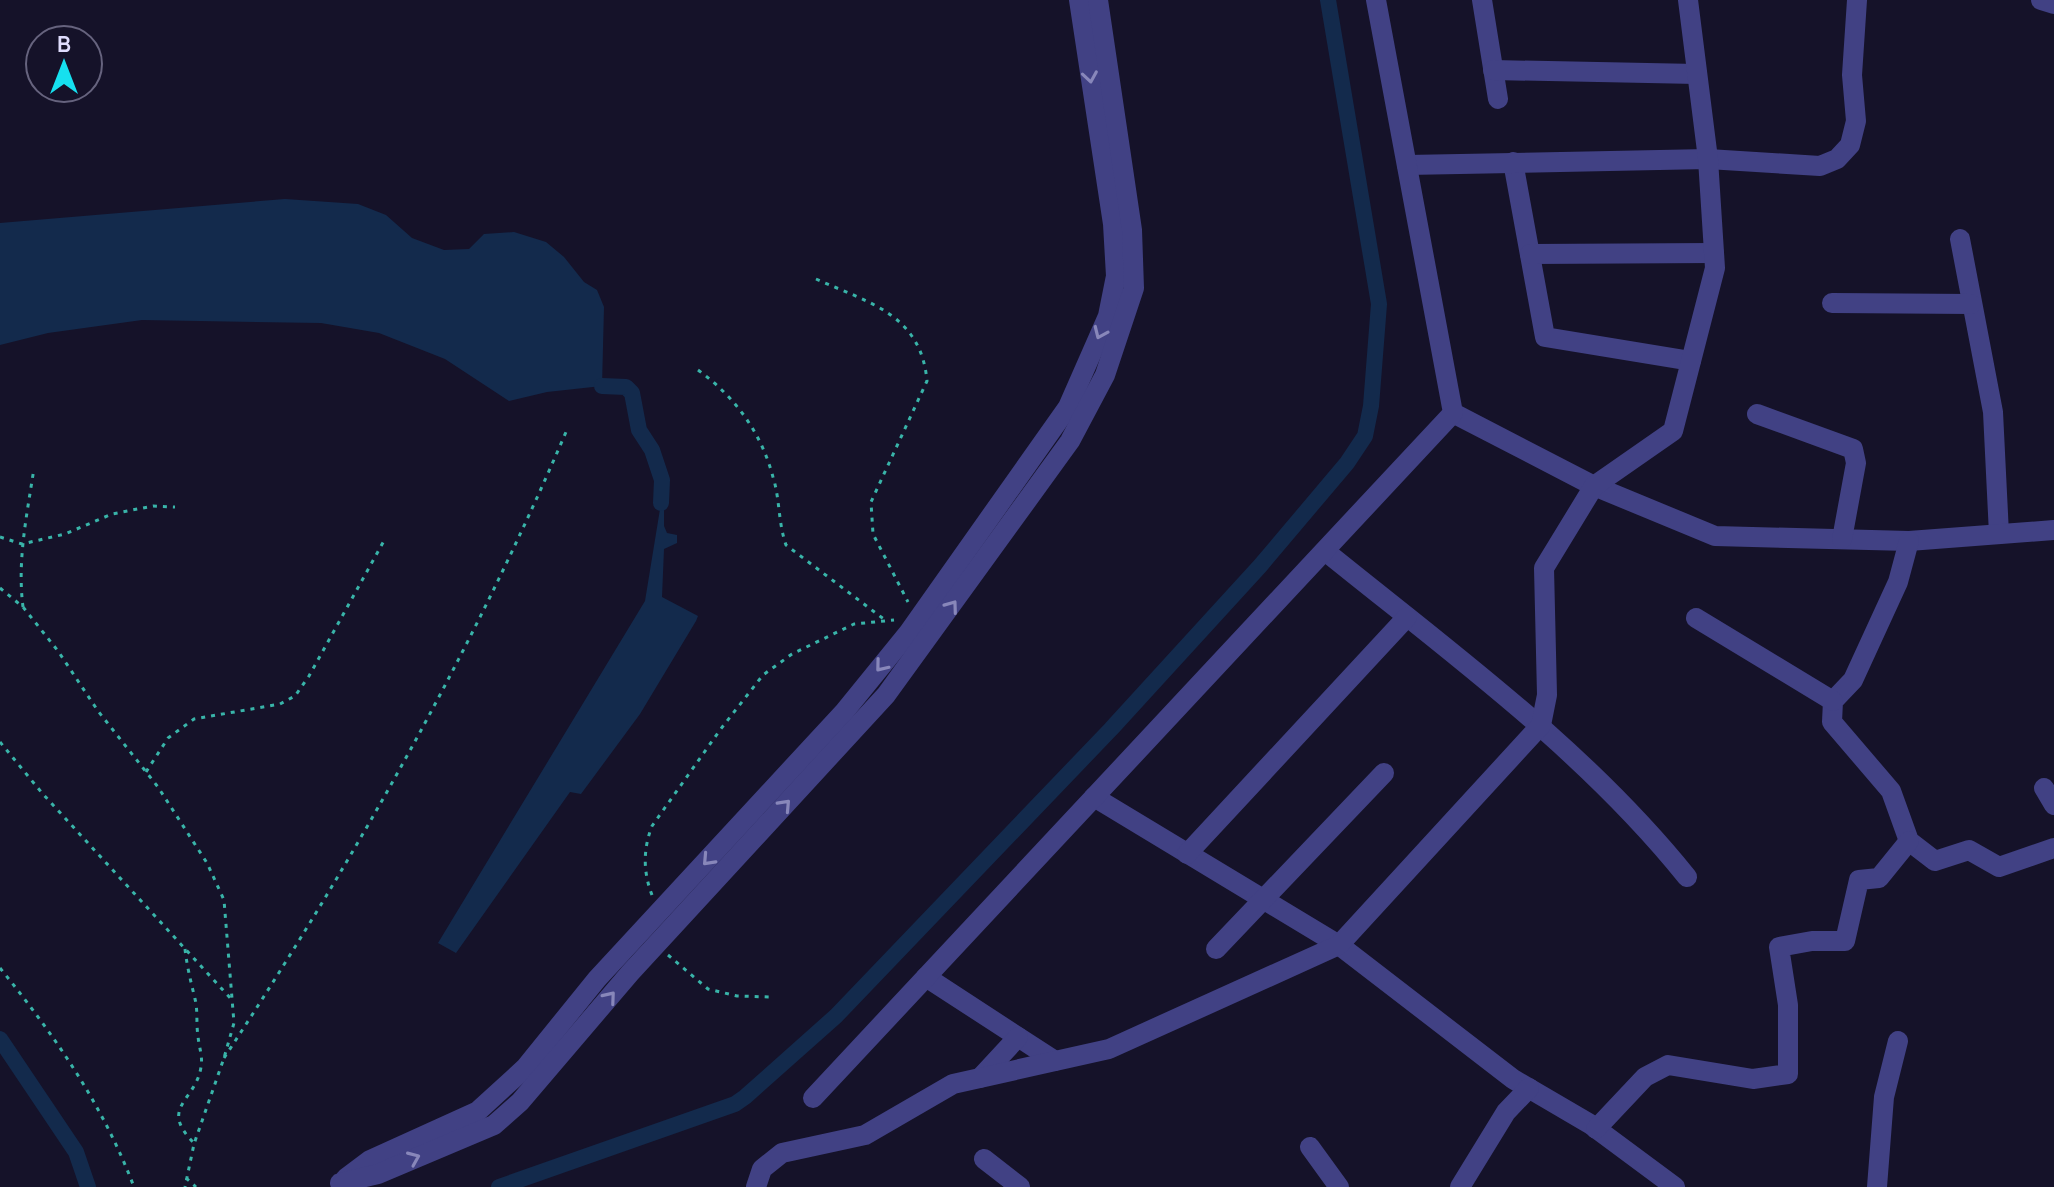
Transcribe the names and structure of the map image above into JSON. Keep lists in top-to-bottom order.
{
  "north": "top"
}
